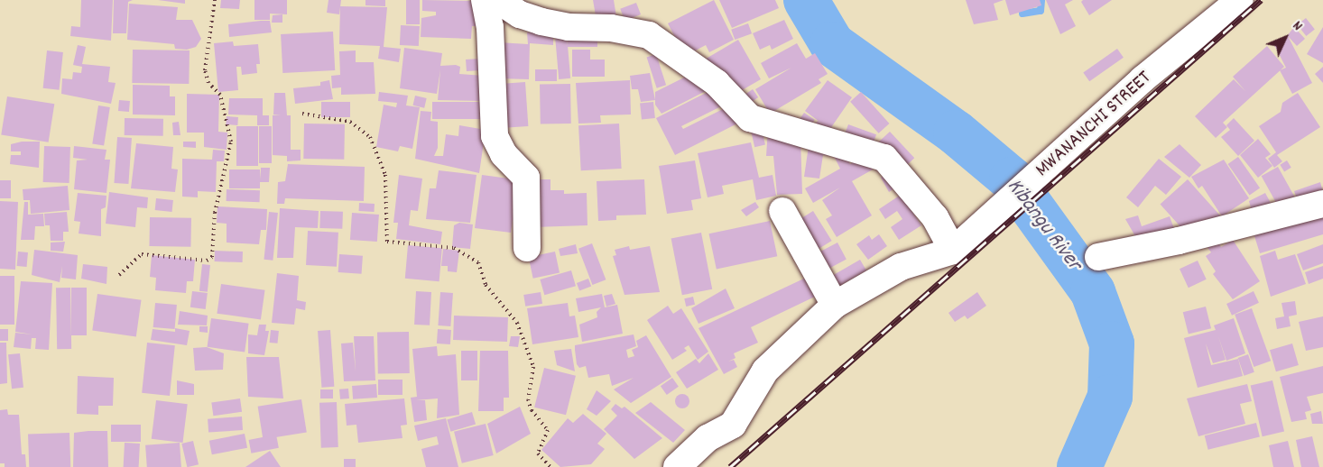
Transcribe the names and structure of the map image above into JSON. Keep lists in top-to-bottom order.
{
  "streets": {
    "street": ["MWANANCHI STREET"]
  },
  "water": ["Kibangu River"],
  "north": "top right"
}
